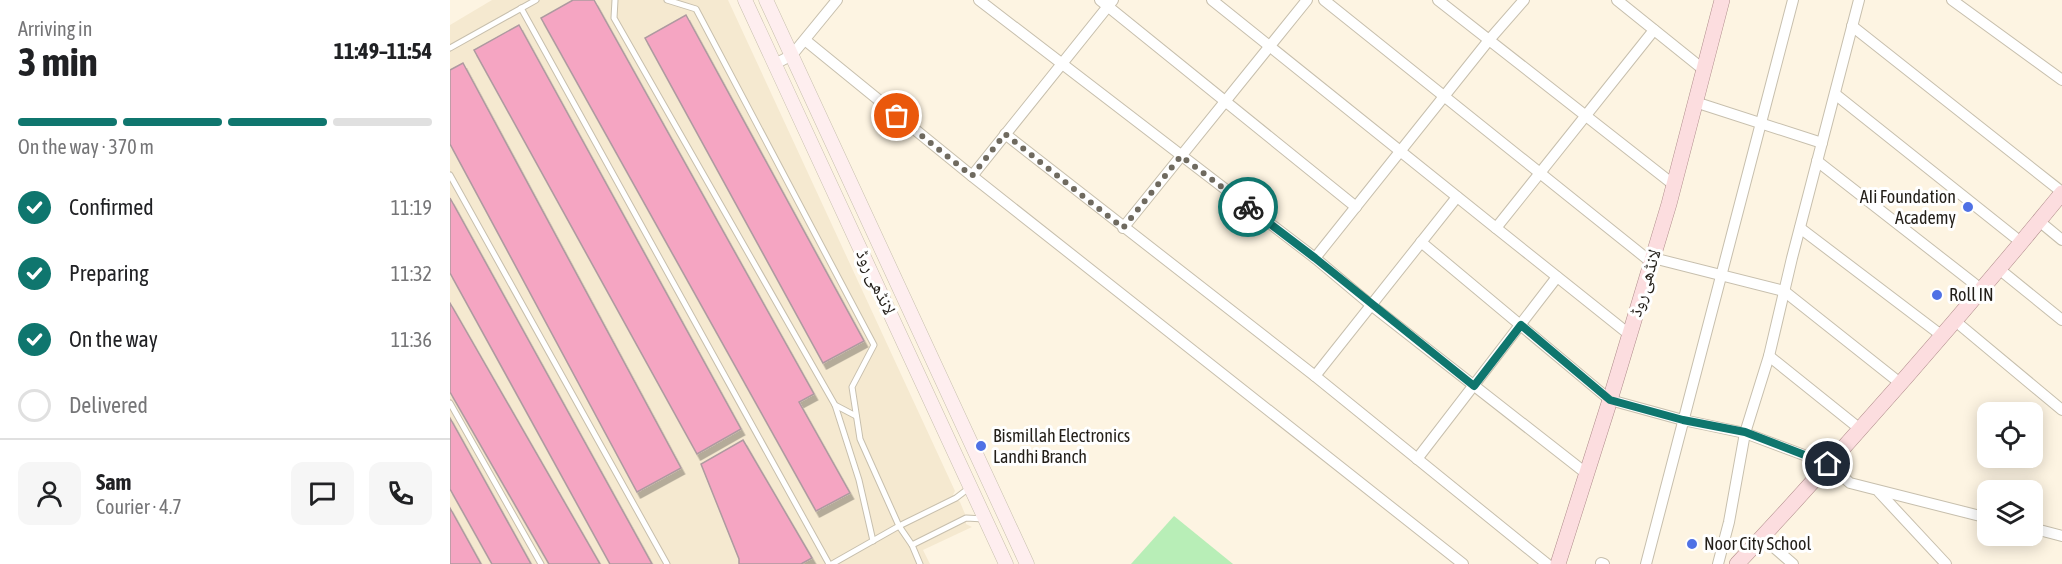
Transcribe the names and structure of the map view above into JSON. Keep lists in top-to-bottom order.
{
  "streets": {
    "main road": ["لانڈھی روڈ"]
  },
  "places": [
    "AIi Foundation Academy",
    "Roll IN",
    "Bismillah Electronics Landhi Branch",
    "Noor City School"
  ],
  "page": {
    "heading": ["3 min", "Arriving in", "11:49–11:54"],
    "panel": ["Sam", "Courier · 4.7"],
    "bar": "On the way · 370 m",
    "list": [
      ["Confirmed", "11:19"],
      ["Preparing", "11:32"],
      ["On the way", "11:36"],
      "Delivered"
    ]
  }
}
